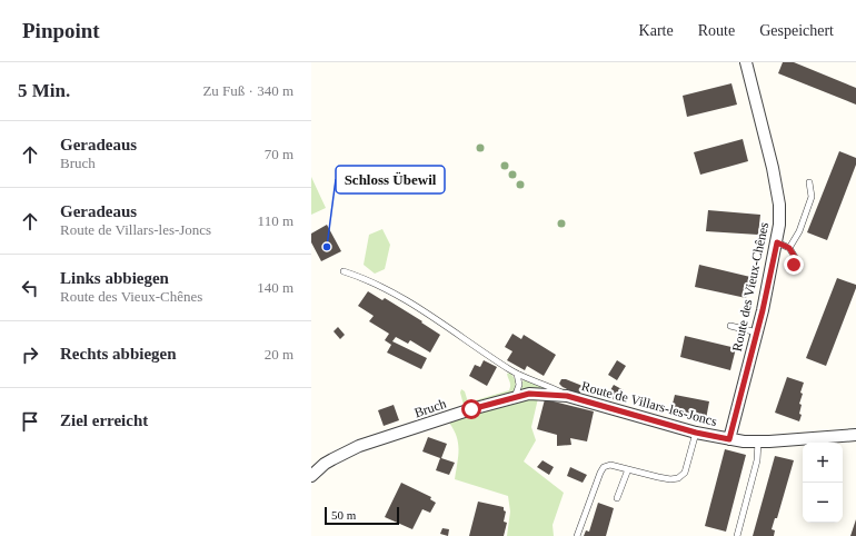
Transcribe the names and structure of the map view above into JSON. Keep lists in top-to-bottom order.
{
  "streets": {
    "street": ["Route des Vieux-Chênes", "Route de Villars-les-Joncs", "Bruch"]
  },
  "crossings": [
    ["Route des Vieux-Chênes", "Route de Villars-les-Joncs"],
    ["Route de Villars-les-Joncs", "Bruch"]
  ],
  "places": ["Schloss Übewil"],
  "scale_bar": "50 m",
  "page": {
    "header": "Pinpoint",
    "nav": ["Karte", "Route", "Gespeichert"],
    "heading": ["5 Min.", "Zu Fuß · 340 m"],
    "list": [
      ["Geradeaus", "Bruch", "70 m"],
      ["Geradeaus", "Route de Villars-les-Joncs", "110 m"],
      ["Links abbiegen", "Route des Vieux-Chênes", "140 m"],
      ["Rechts abbiegen", "20 m"],
      "Ziel erreicht"
    ],
    "map_buttons": ["+", "−"],
    "scale": "50 m"
  }
}
